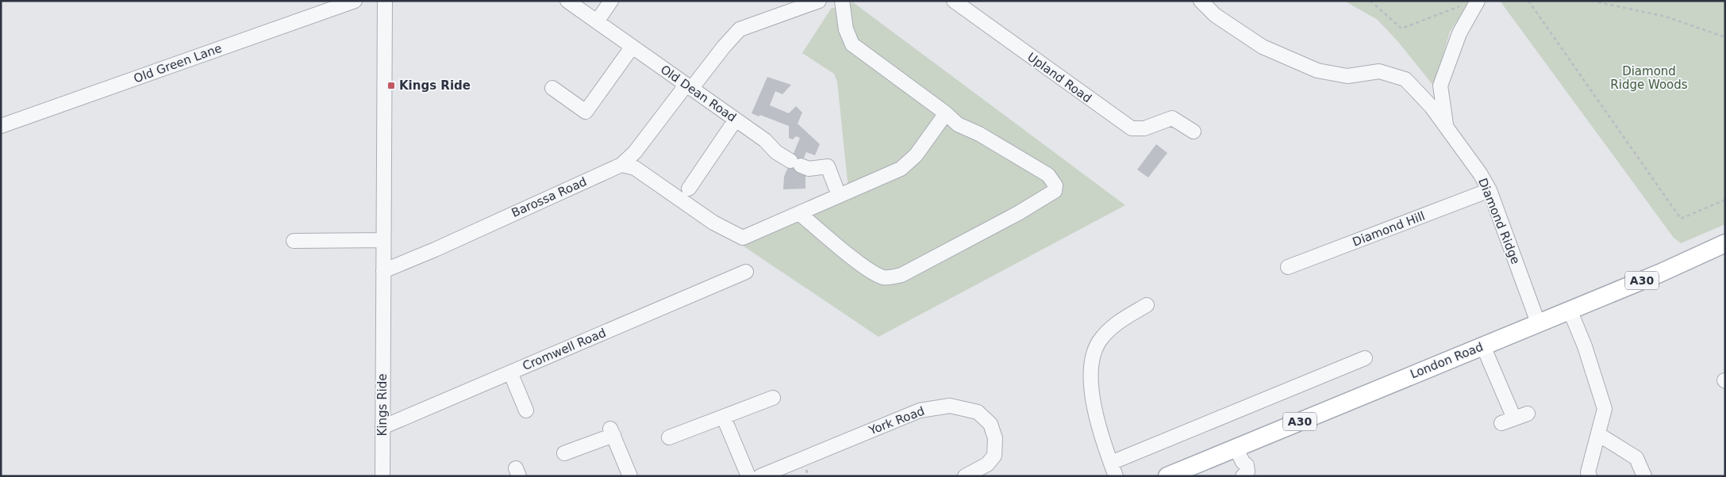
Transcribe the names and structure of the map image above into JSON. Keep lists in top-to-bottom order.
{
  "streets": {
    "main road": ["A30", "London Road"],
    "street": [
      "Old Green Lane",
      "Upland Road",
      "Old Dean Road",
      "Barossa Road",
      "Diamond Ridge",
      "Diamond Hill",
      "Cromwell Road",
      "Kings Ride",
      "York Road"
    ]
  },
  "crossings": [
    ["Old Dean Road", "Barossa Road"],
    ["Barossa Road", "Kings Ride"],
    ["Diamond Ridge", "Diamond Hill"],
    ["Diamond Ridge", "London Road"],
    ["Cromwell Road", "Kings Ride"]
  ],
  "parks": ["Diamond Ridge Woods"],
  "places": {
    "transit": ["Kings Ride"]
  }
}
